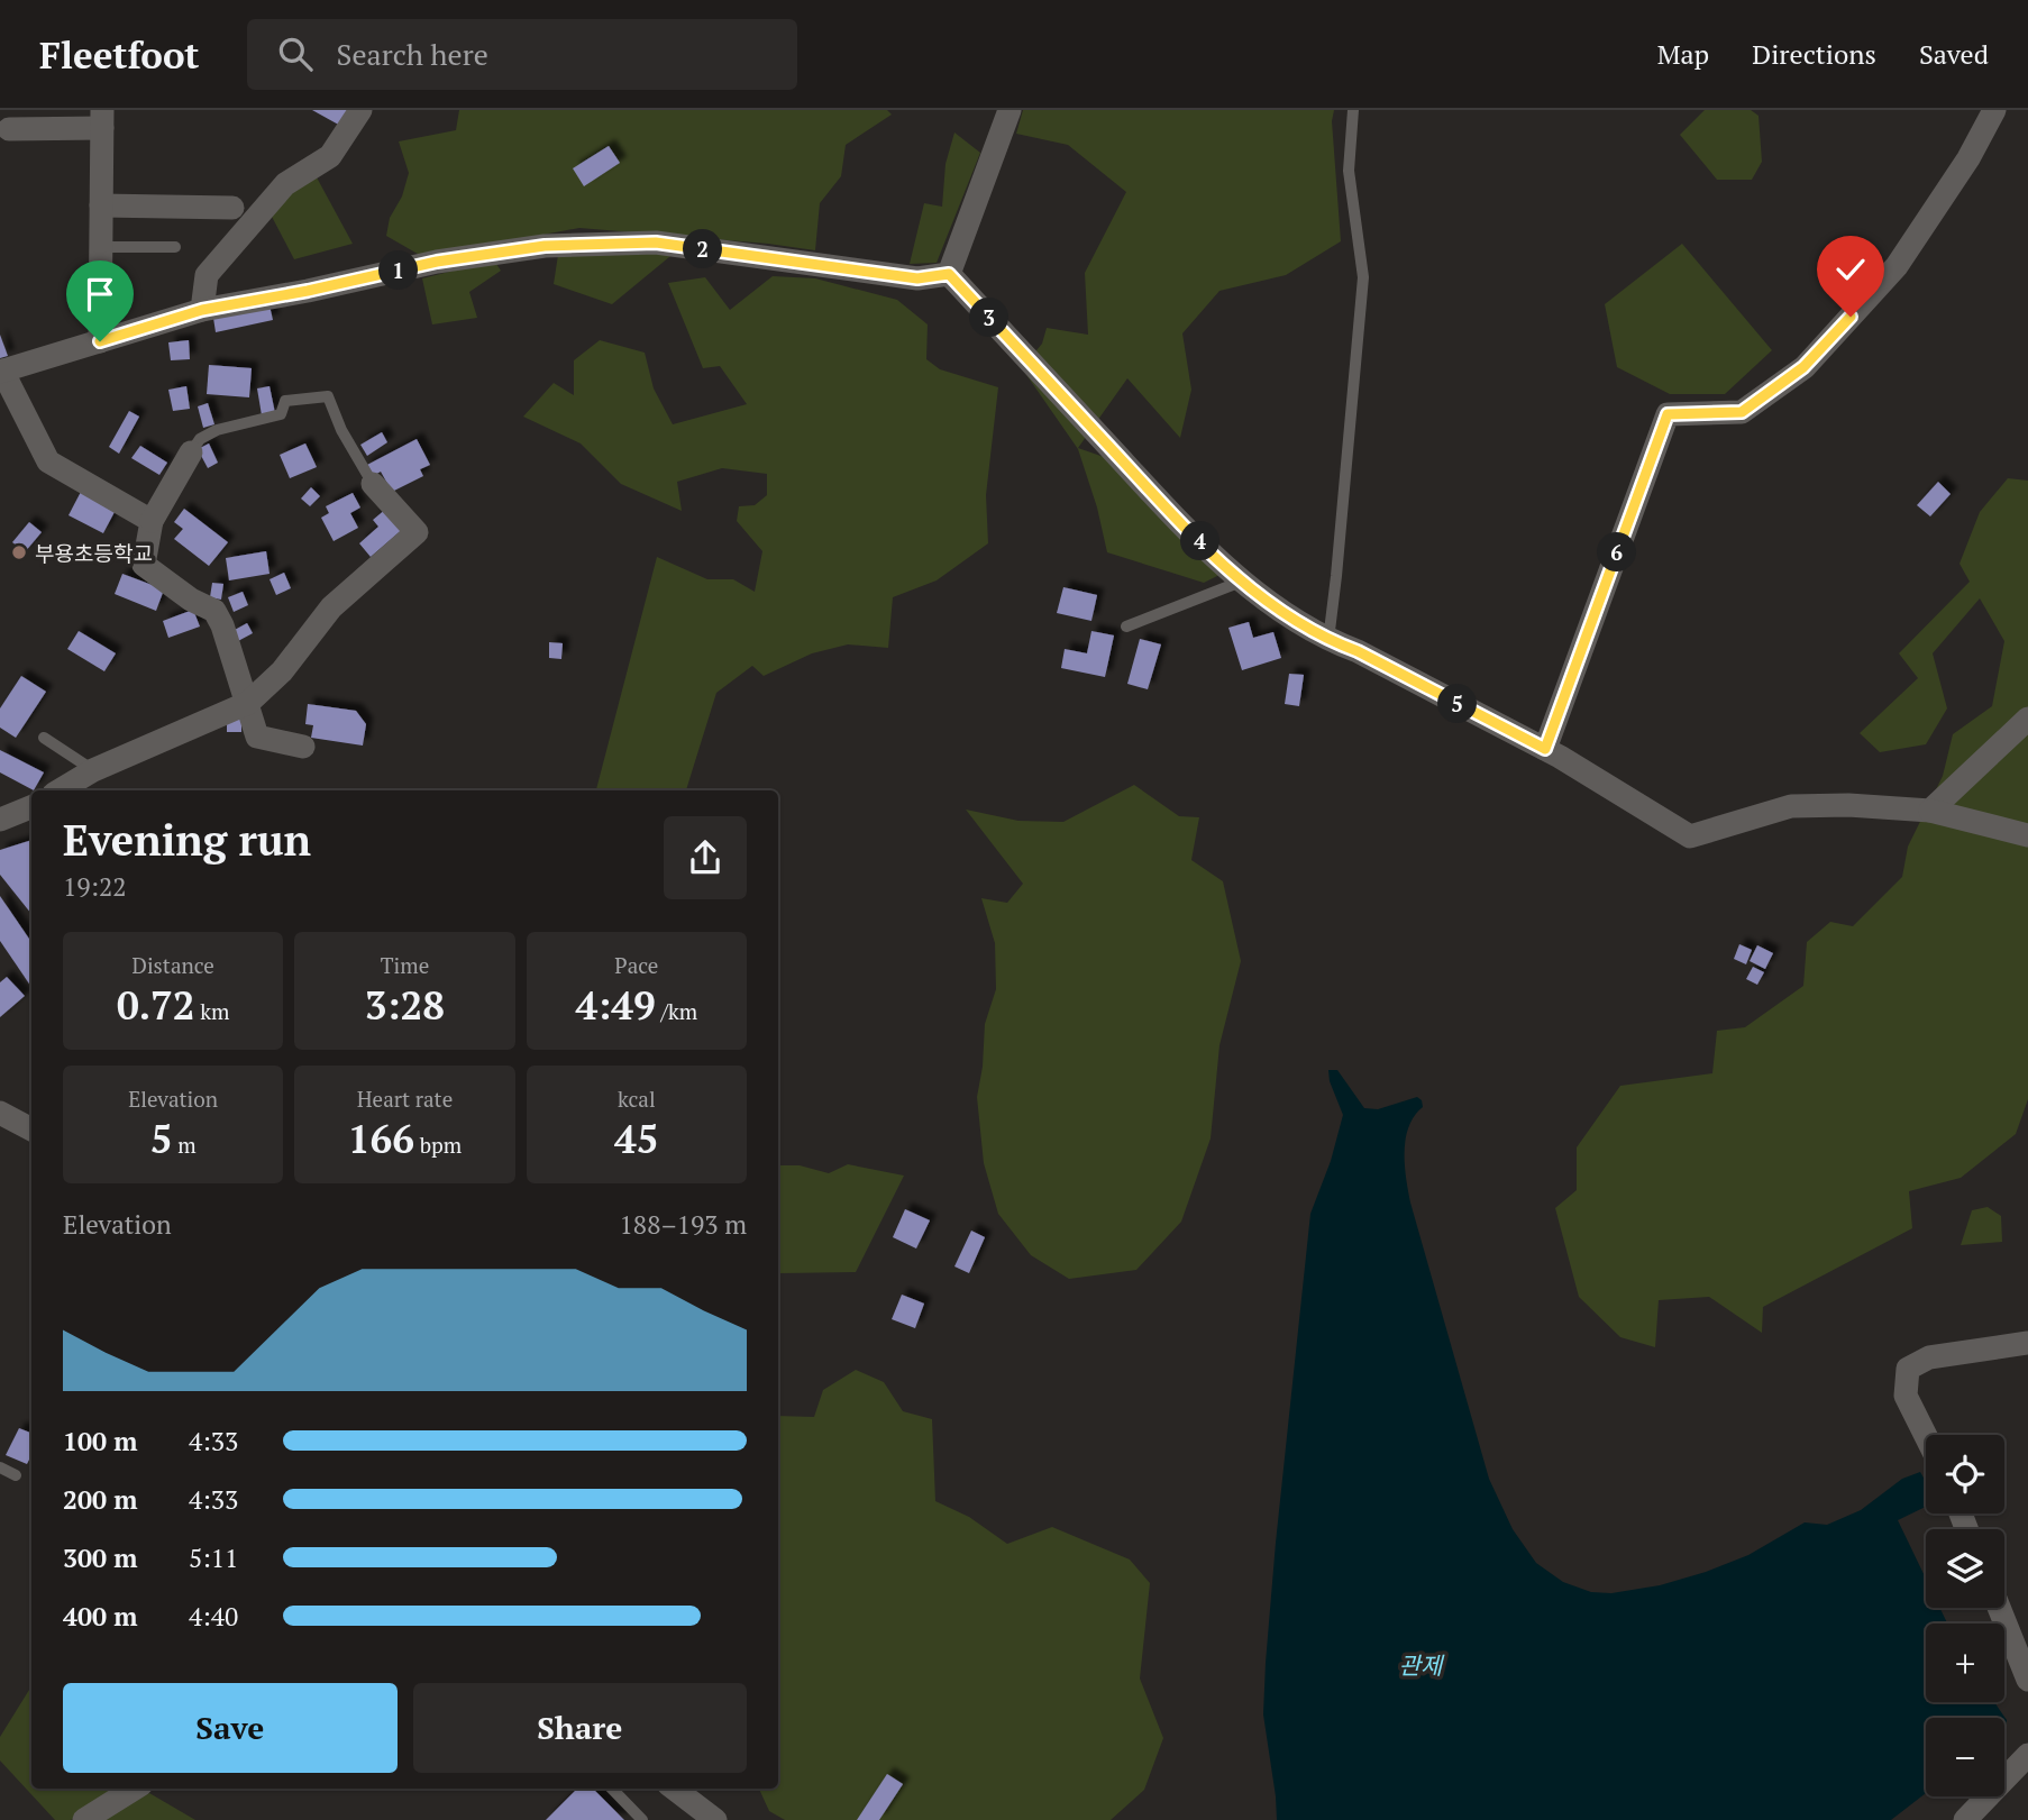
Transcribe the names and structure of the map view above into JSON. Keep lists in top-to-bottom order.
{
  "water": ["관제"],
  "places": ["부용초등학교"],
  "page": {
    "header": "Fleetfoot",
    "search": "Search here",
    "nav": ["Map", "Directions", "Saved"],
    "pins": [
      "2",
      "1",
      "3",
      "4",
      "6",
      "5"
    ],
    "heading": ["Evening run", "19:22"],
    "stats": [
      ["Distance", "0.72 km"],
      ["Time", "3:28"],
      ["Pace", "4:49 /km"],
      ["Elevation", "5 m"],
      ["Heart rate", "166 bpm"],
      ["kcal", "45"]
    ],
    "chart": ["Elevation", "188–193 m"],
    "list": [
      {
        "name": "100 m",
        "note": "4:33"
      },
      {
        "name": "200 m",
        "note": "4:33"
      },
      {
        "name": "300 m",
        "note": "5:11"
      },
      {
        "name": "400 m",
        "note": "4:40"
      }
    ],
    "map_buttons": ["+", "−"],
    "buttons": ["Save", "Share"]
  }
}
